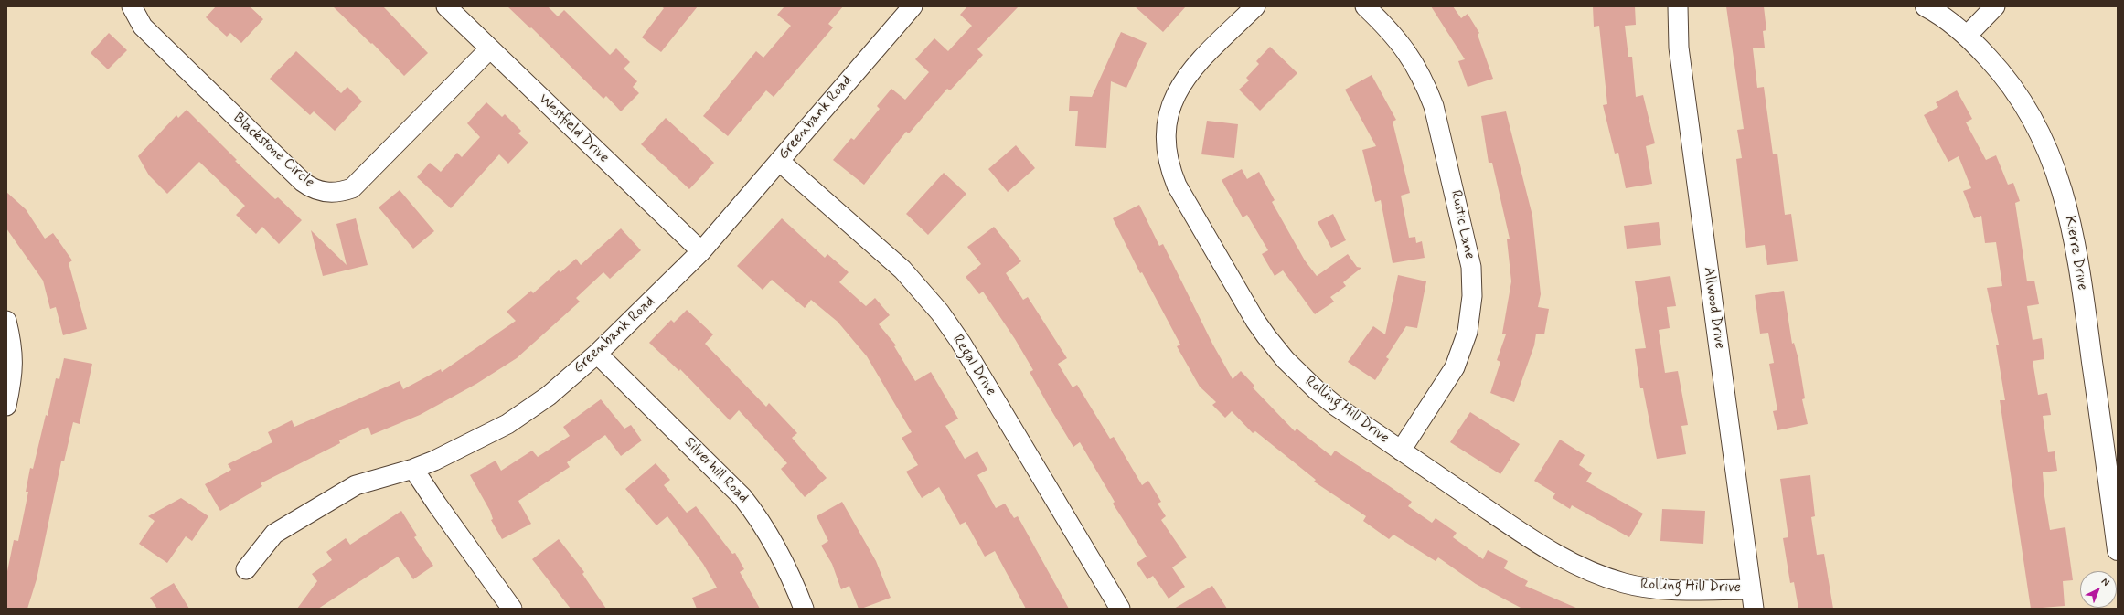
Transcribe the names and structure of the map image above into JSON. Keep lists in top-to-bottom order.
{
  "streets": {
    "street": [
      "Greenbank Road",
      "Westfield Drive",
      "Blackstone Circle",
      "Rustic Lane",
      "Kierre Drive",
      "Allwood Drive",
      "Regal Drive",
      "Rolling Hill Drive",
      "Silverhill Road"
    ]
  },
  "crossings": [
    ["Greenbank Road", "Westfield Drive"],
    ["Greenbank Road", "Regal Drive"],
    ["Greenbank Road", "Silverhill Road"],
    ["Westfield Drive", "Blackstone Circle"],
    ["Rustic Lane", "Rolling Hill Drive"],
    ["Allwood Drive", "Rolling Hill Drive"]
  ],
  "north": "top right"
}
